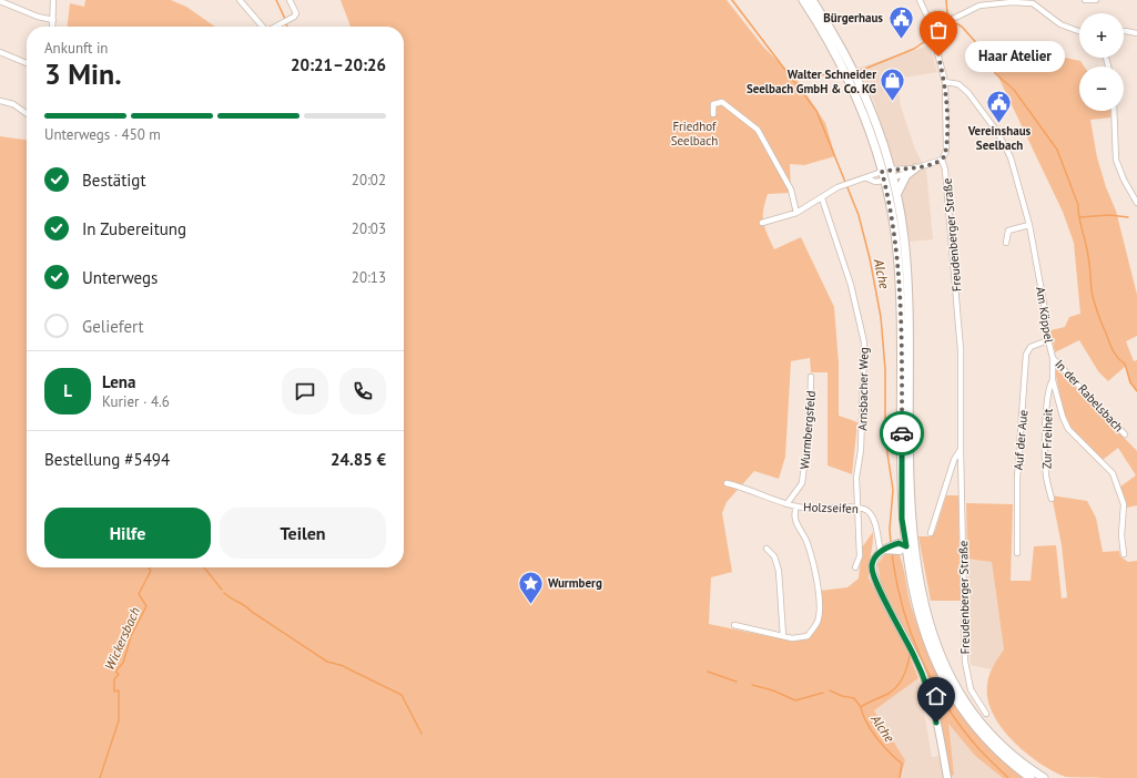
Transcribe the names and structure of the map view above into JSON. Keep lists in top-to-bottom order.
{
  "streets": {
    "main road": ["Freudenberger Straße"],
    "street": [
      "Am Köppel",
      "Arnsbacher Weg",
      "In der Rabelsbach",
      "Wurmbergsfeld",
      "Zur Freiheit",
      "Auf der Aue",
      "Holzseifen"
    ]
  },
  "crossings": [
    ["Freudenberger Straße", "Am Köppel"],
    ["Am Köppel", "In der Rabelsbach"],
    ["Am Köppel", "Zur Freiheit"],
    ["Am Köppel", "Auf der Aue"],
    ["Arnsbacher Weg", "Holzseifen"],
    ["Wurmbergsfeld", "Holzseifen"]
  ],
  "water": ["Alche", "Wickersbach"],
  "parks": ["Friedhof Seelbach"],
  "places": {
    "public building": ["Bürgerhaus", "Vereinshaus Seelbach"],
    "other": ["Haar Atelier"],
    "shop": ["Walter Schneider Seelbach GmbH & Co. KG"],
    "place": ["Wurmberg"]
  },
  "page": {
    "map_buttons": ["+", "−"],
    "heading": ["3 Min.", "Ankunft in", "20:21–20:26"],
    "panel": [
      "Lena",
      "Kurier · 4.6",
      "Bestellung #5494",
      "24.85 €"
    ],
    "bubble": "Haar Atelier",
    "bar": "Unterwegs · 450 m",
    "list": [
      ["Bestätigt", "20:02"],
      ["In Zubereitung", "20:03"],
      ["Unterwegs", "20:13"],
      "Geliefert"
    ],
    "round": "L",
    "buttons": ["Hilfe", "Teilen"]
  }
}
